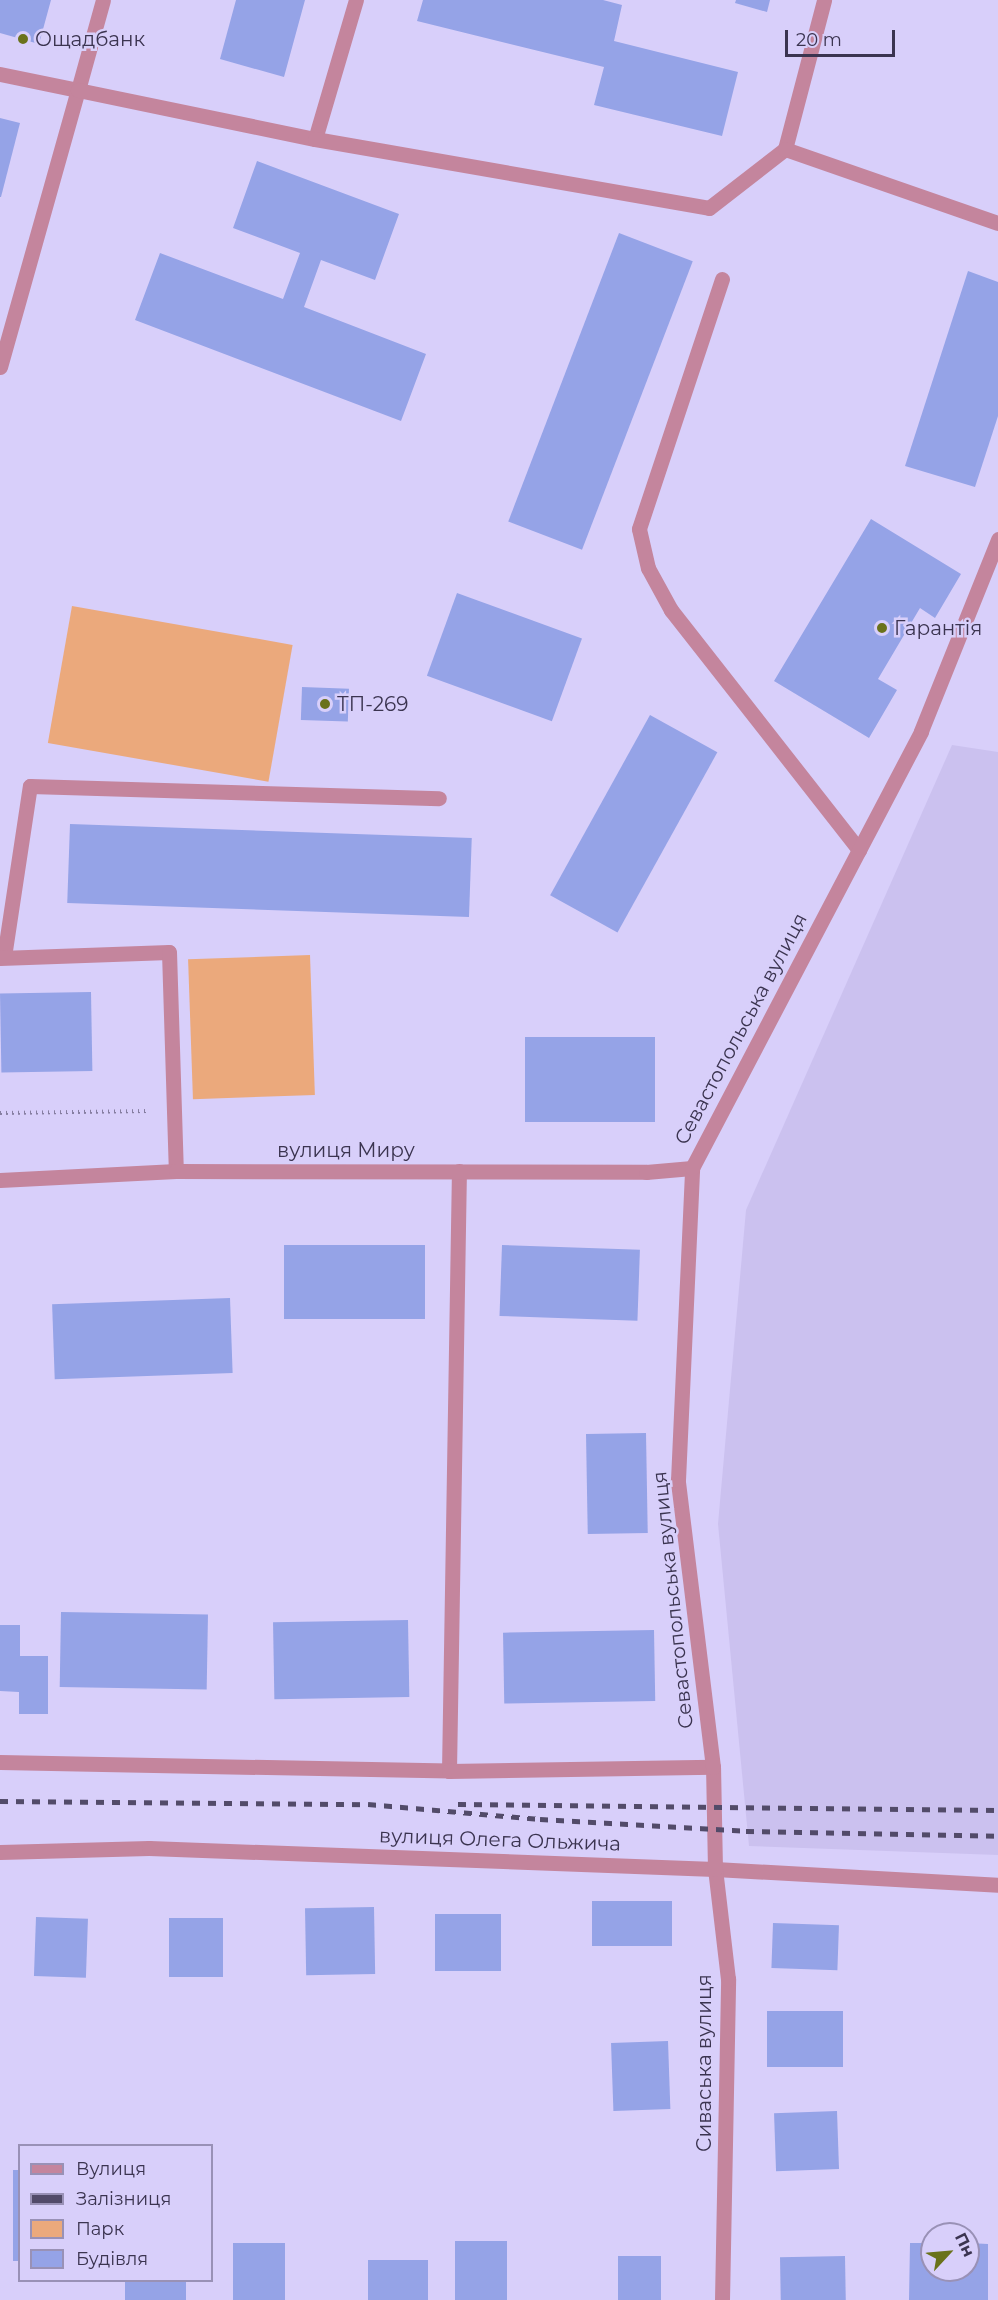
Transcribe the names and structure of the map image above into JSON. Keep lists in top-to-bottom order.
{
  "streets": {
    "street": [
      "Севастопольська вулиця",
      "вулиця Миру",
      "вулиця Олега Ольжича",
      "Сиваська вулиця"
    ]
  },
  "crossings": [
    ["Севастопольська вулиця", "вулиця Миру"],
    ["Севастопольська вулиця", "Сиваська вулиця"],
    ["вулиця Олега Ольжича", "Сиваська вулиця"]
  ],
  "places": ["Ощадбанк", "Гарантія", "ТП-269"],
  "legend": [
    "Вулиця",
    "Залізниця",
    "Парк",
    "Будівля"
  ],
  "scale_bar": "20 m",
  "north": "top right"
}
